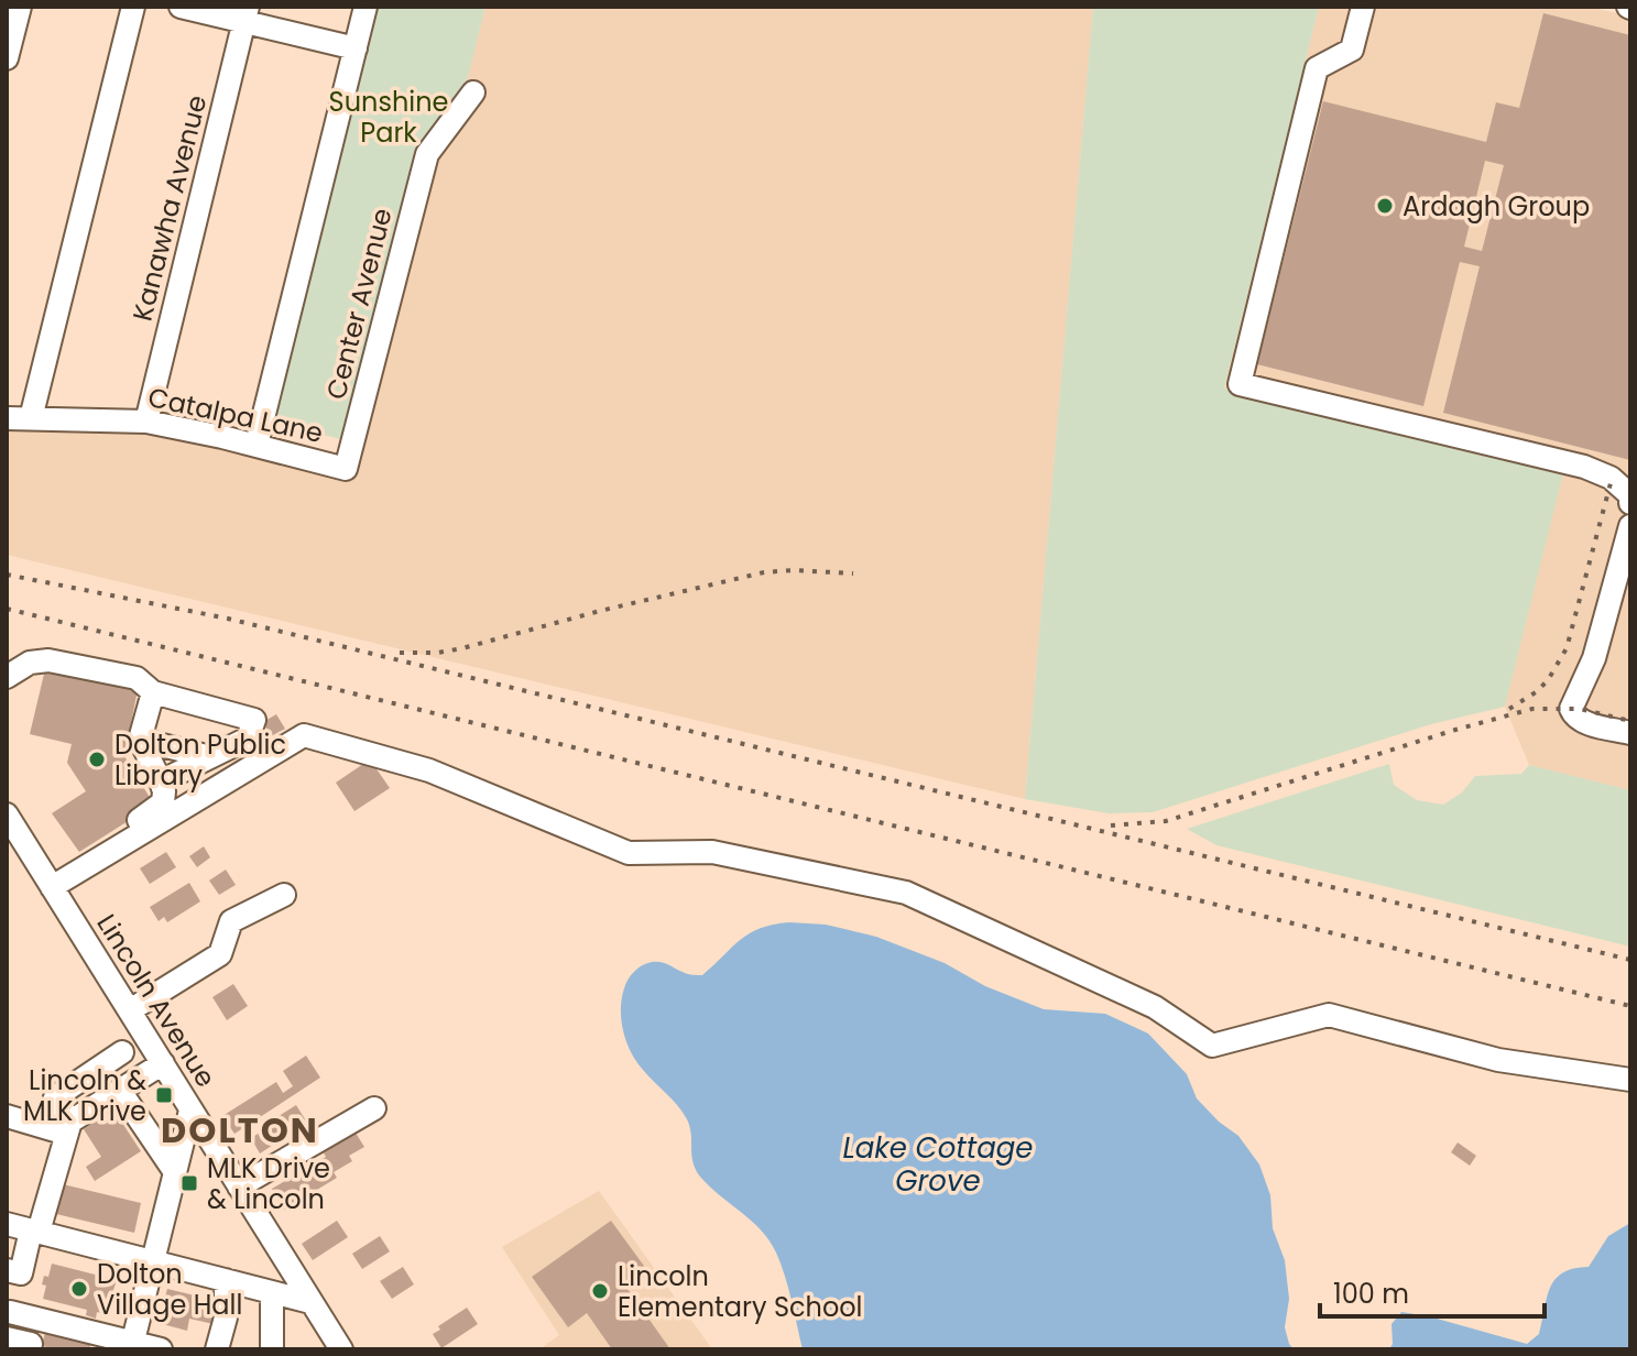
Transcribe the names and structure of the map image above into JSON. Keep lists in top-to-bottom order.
{
  "streets": {
    "street": [
      "Kanawha Avenue",
      "Center Avenue",
      "Catalpa Lane",
      "Lincoln Avenue"
    ]
  },
  "crossings": [
    ["Kanawha Avenue", "Catalpa Lane"],
    ["Center Avenue", "Catalpa Lane"]
  ],
  "districts": ["DOLTON"],
  "water": ["Lake Cottage Grove"],
  "parks": ["Sunshine Park"],
  "places": {
    "other": [
      "Ardagh Group",
      "Dolton Public Library",
      "Dolton Village Hall",
      "Lincoln Elementary School"
    ],
    "transit": ["Lincoln & MLK Drive", "MLK Drive & Lincoln"]
  },
  "scale_bar": "100 m"
}
